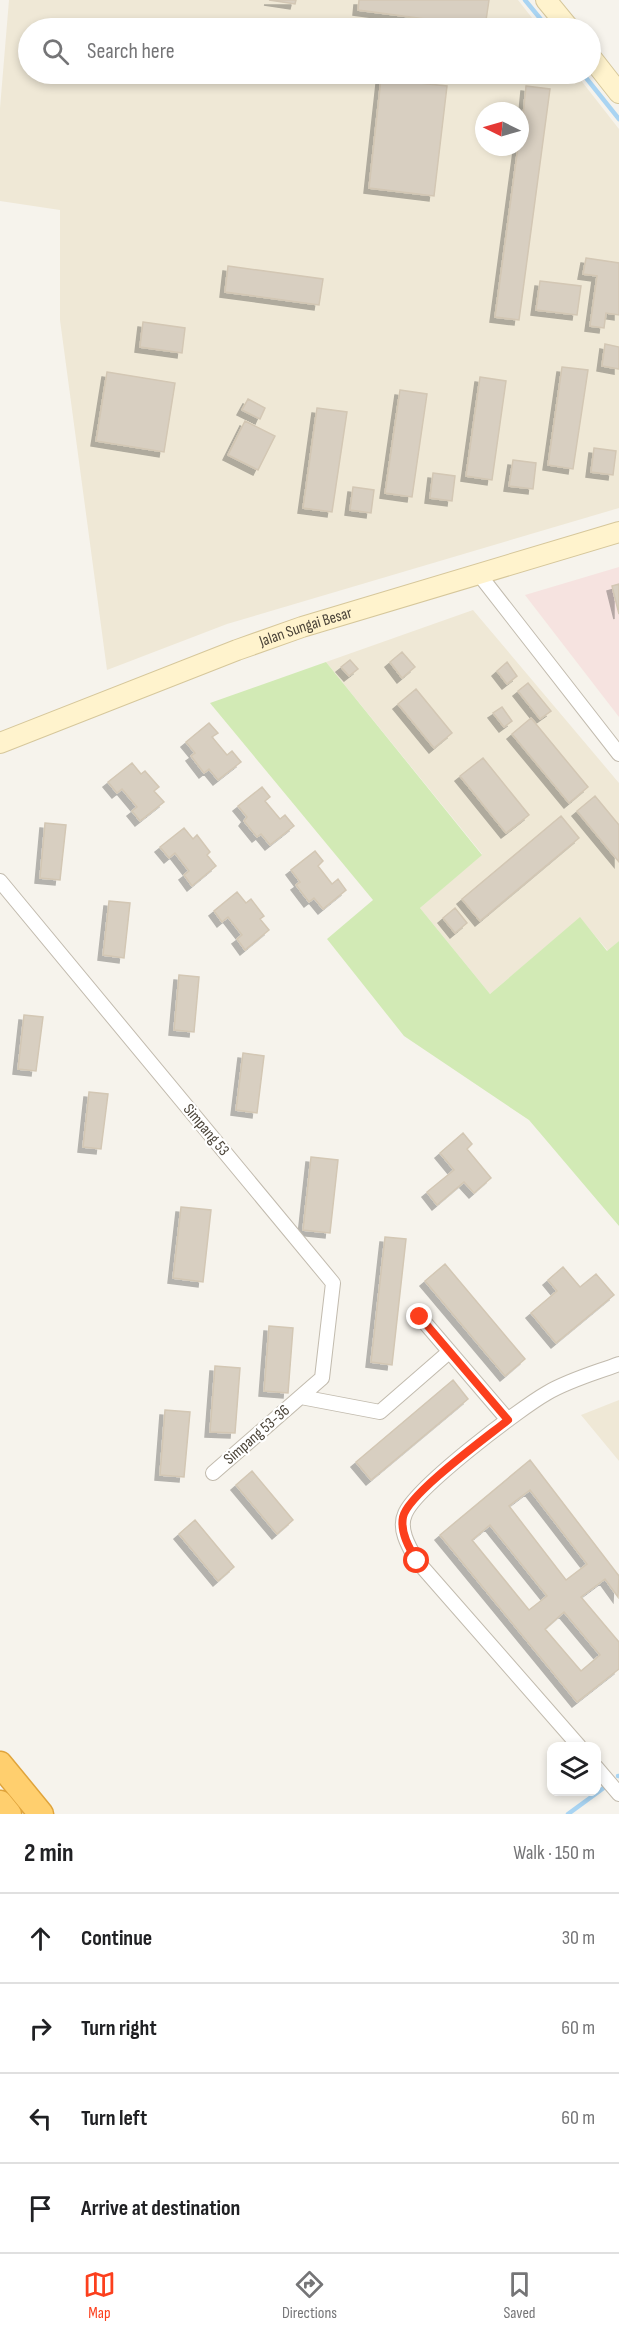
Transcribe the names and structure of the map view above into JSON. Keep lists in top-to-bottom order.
{
  "streets": {
    "street": ["Jalan Sungai Besar", "Simpang 53", "Simpang 53-36"]
  },
  "crossings": [
    ["Simpang 53", "Simpang 53-36"]
  ],
  "north": "left",
  "page": {
    "search": "Search here",
    "heading": ["2 min", "Walk · 150 m"],
    "list": [
      ["Continue", "30 m"],
      ["Turn right", "60 m"],
      ["Turn left", "60 m"],
      "Arrive at destination"
    ],
    "nav": ["Map", "Directions", "Saved"]
  }
}
